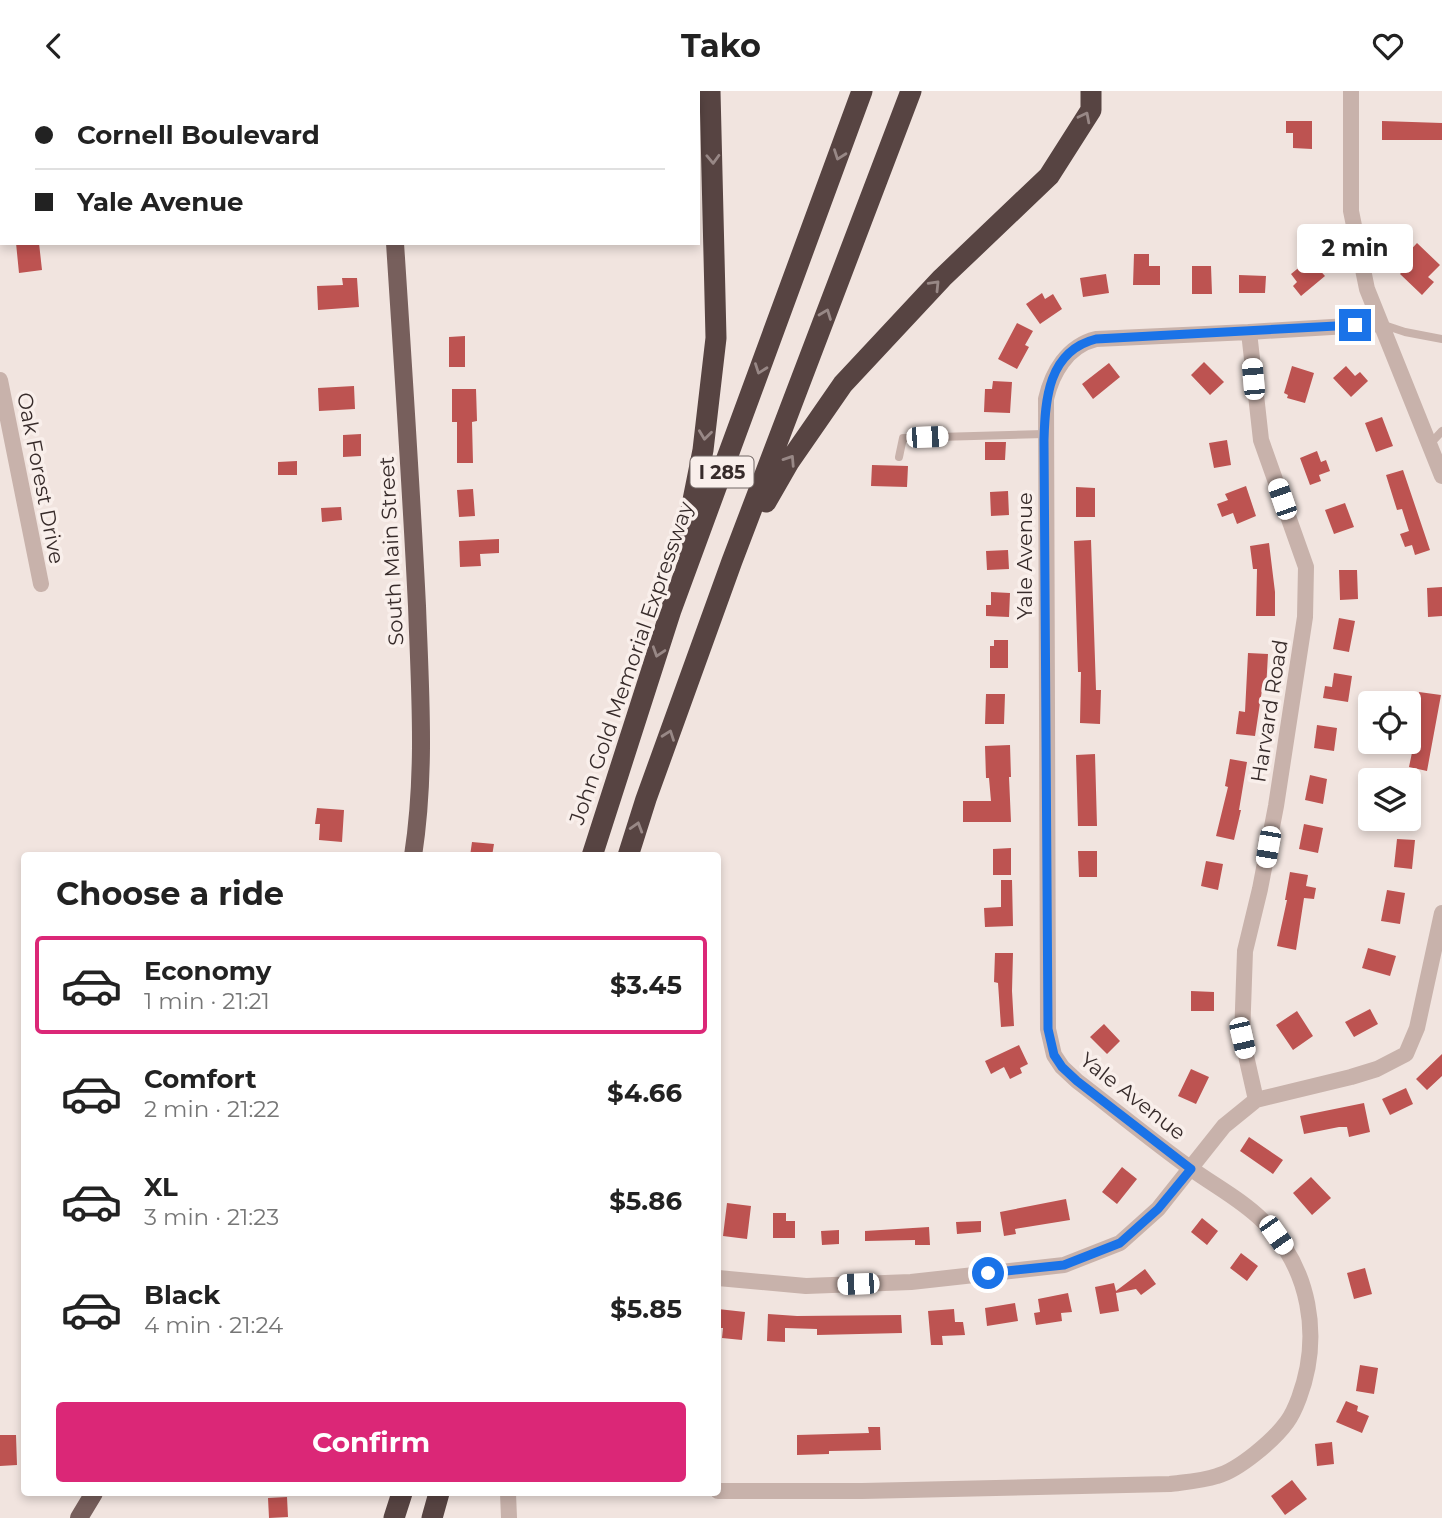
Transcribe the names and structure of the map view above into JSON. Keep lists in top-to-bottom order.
{
  "streets": {
    "highway": ["I 285", "John Gold Memorial Expressway"],
    "main road": ["South Main Street"],
    "street": ["Oak Forest Drive", "Yale Avenue", "Harvard Road"]
  },
  "crossings": [
    ["Yale Avenue", "Harvard Road"]
  ],
  "page": {
    "header": "Tako",
    "banner": ["Cornell Boulevard", "Yale Avenue"],
    "bubble": "2 min",
    "heading": "Choose a ride",
    "list": [
      {
        "name": "Economy",
        "note": "1 min · 21:21",
        "value": "$3.45"
      },
      {
        "name": "Comfort",
        "note": "2 min · 21:22",
        "value": "$4.66"
      },
      {
        "name": "XL",
        "note": "3 min · 21:23",
        "value": "$5.86"
      },
      {
        "name": "Black",
        "note": "4 min · 21:24",
        "value": "$5.85"
      }
    ],
    "buttons": "Confirm"
  }
}
